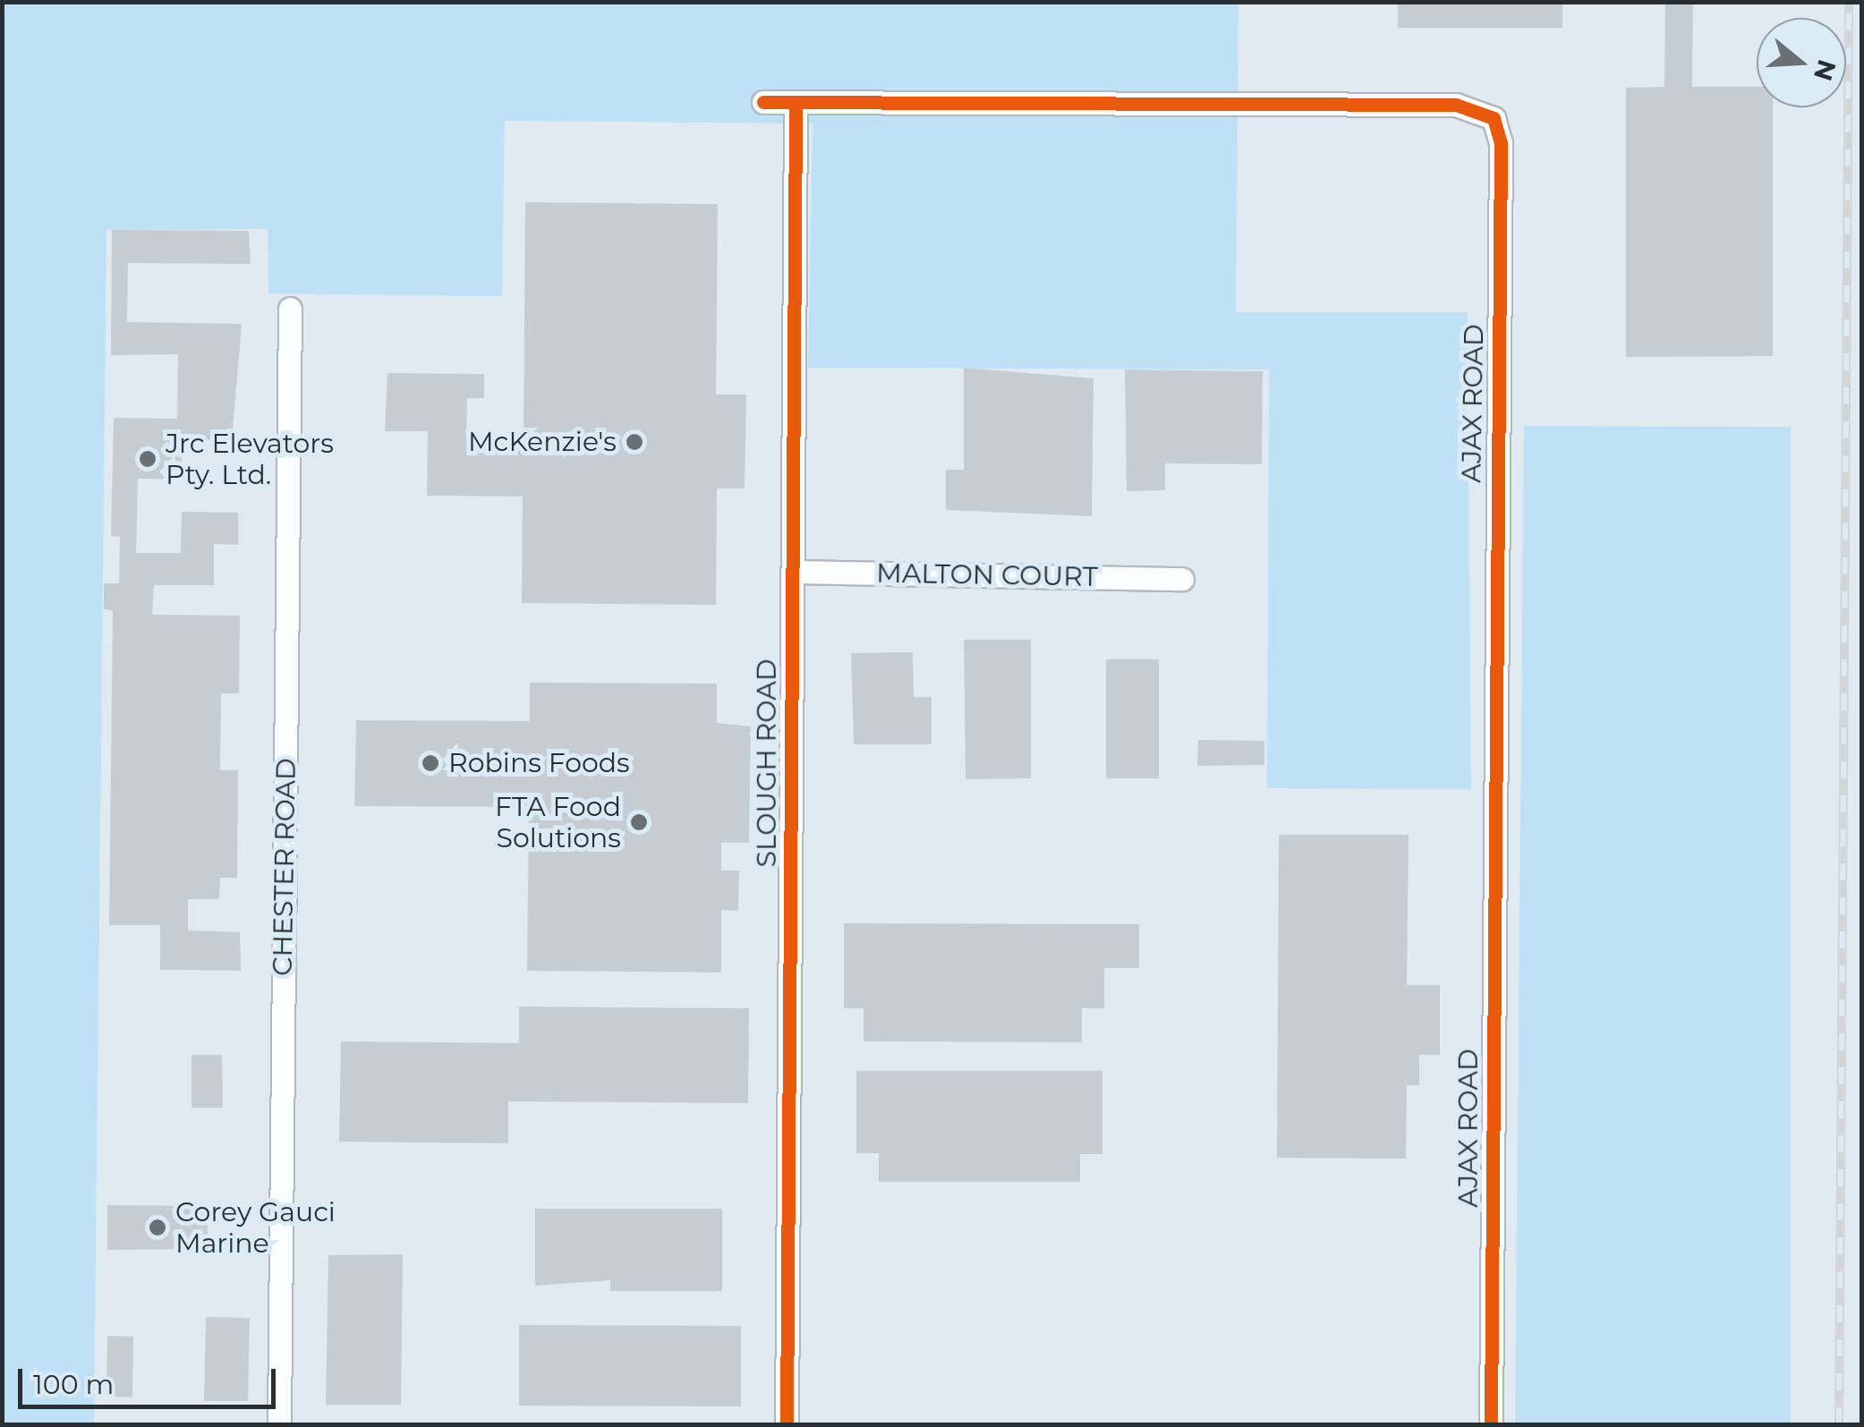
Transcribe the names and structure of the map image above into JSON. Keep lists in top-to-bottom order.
{
  "streets": {
    "street": [
      "AJAX ROAD",
      "MALTON COURT",
      "SLOUGH ROAD",
      "CHESTER ROAD"
    ]
  },
  "crossings": [
    ["AJAX ROAD", "SLOUGH ROAD"],
    ["MALTON COURT", "SLOUGH ROAD"]
  ],
  "places": [
    "McKenzie's",
    "Jrc Elevators Pty. Ltd.",
    "Robins Foods",
    "FTA Food Solutions",
    "Corey Gauci Marine"
  ],
  "scale_bar": "100 m",
  "north": "right"
}
